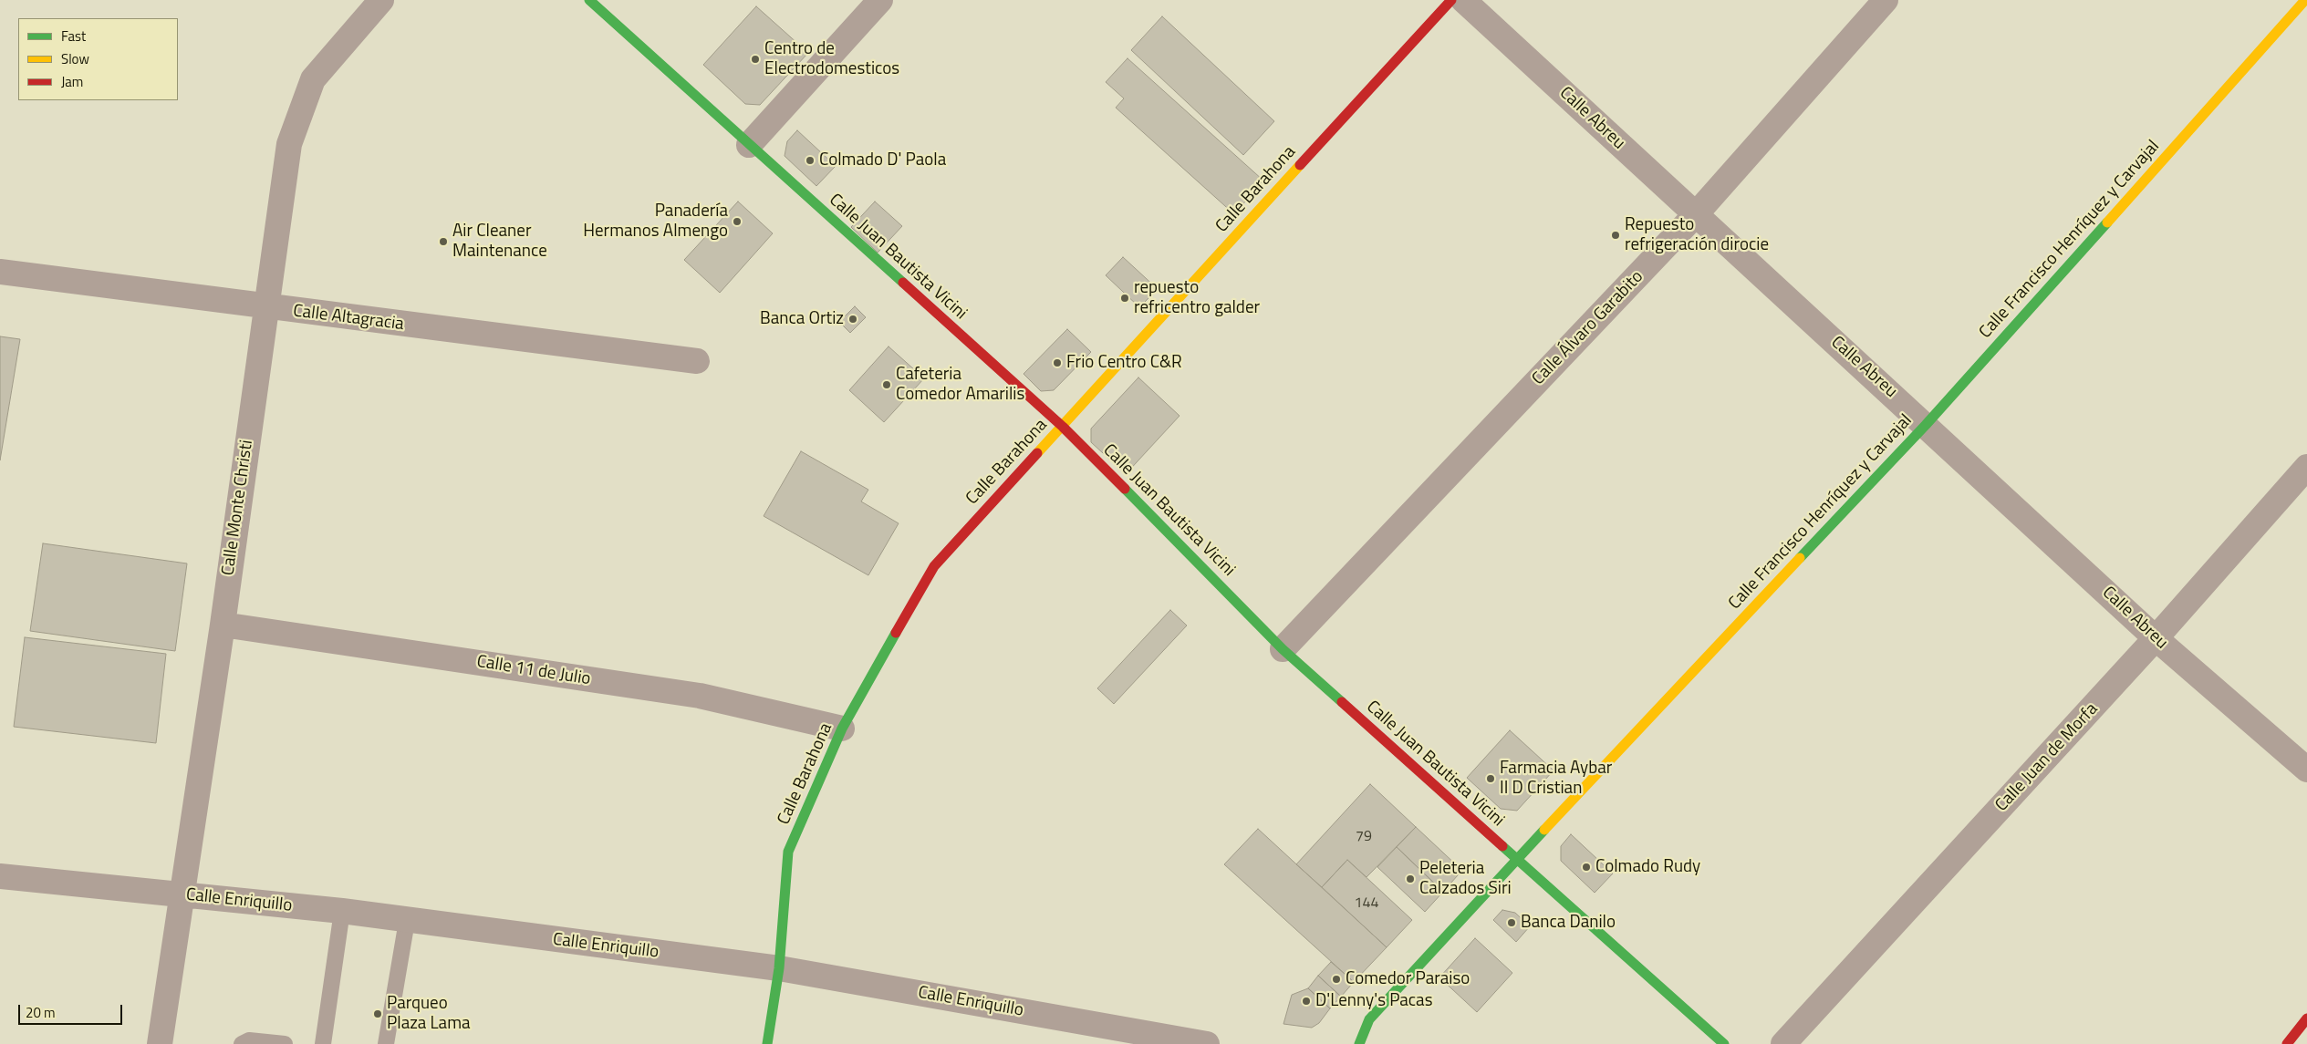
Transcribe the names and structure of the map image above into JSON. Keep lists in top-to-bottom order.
{
  "streets": {
    "street": [
      "Calle Abreu",
      "Calle Barahona",
      "Calle Francisco Henríquez y Carvajal",
      "Calle Juan Bautista Vicini",
      "Calle Altagracia",
      "Calle Álvaro Garabito",
      "Calle Monte Christi",
      "Calle 11 de Julio",
      "Calle Juan de Morfa",
      "Calle Enriquillo"
    ]
  },
  "crossings": [
    ["Calle Abreu", "Calle Francisco Henríquez y Carvajal"],
    ["Calle Abreu", "Calle Álvaro Garabito"],
    ["Calle Abreu", "Calle Juan de Morfa"],
    ["Calle Barahona", "Calle Juan Bautista Vicini"],
    ["Calle Barahona", "Calle 11 de Julio"],
    ["Calle Barahona", "Calle Enriquillo"],
    ["Calle Francisco Henríquez y Carvajal", "Calle Juan Bautista Vicini"],
    ["Calle Juan Bautista Vicini", "Calle Álvaro Garabito"],
    ["Calle Altagracia", "Calle Monte Christi"],
    ["Calle Monte Christi", "Calle 11 de Julio"],
    ["Calle Monte Christi", "Calle Enriquillo"]
  ],
  "places": [
    "Centro de Electrodomesticos",
    "Colmado D' Paola",
    "Panadería Hermanos Almengo",
    "Repuesto refrigeración dirocie",
    "Air Cleaner Maintenance",
    "repuesto refricentro galder",
    "Banca Ortiz",
    "Frio Centro C&R",
    "Cafeteria Comedor Amarilis",
    "Farmacia Aybar II D Cristian",
    "Colmado Rudy",
    "Peleteria Calzados Siri",
    "Banca Danilo",
    "Comedor Paraiso",
    "D'Lenny's Pacas",
    "Parqueo Plaza Lama"
  ],
  "house_numbers": ["79", "144"],
  "legend": ["Fast", "Slow", "Jam"],
  "scale_bar": "20 m"
}
